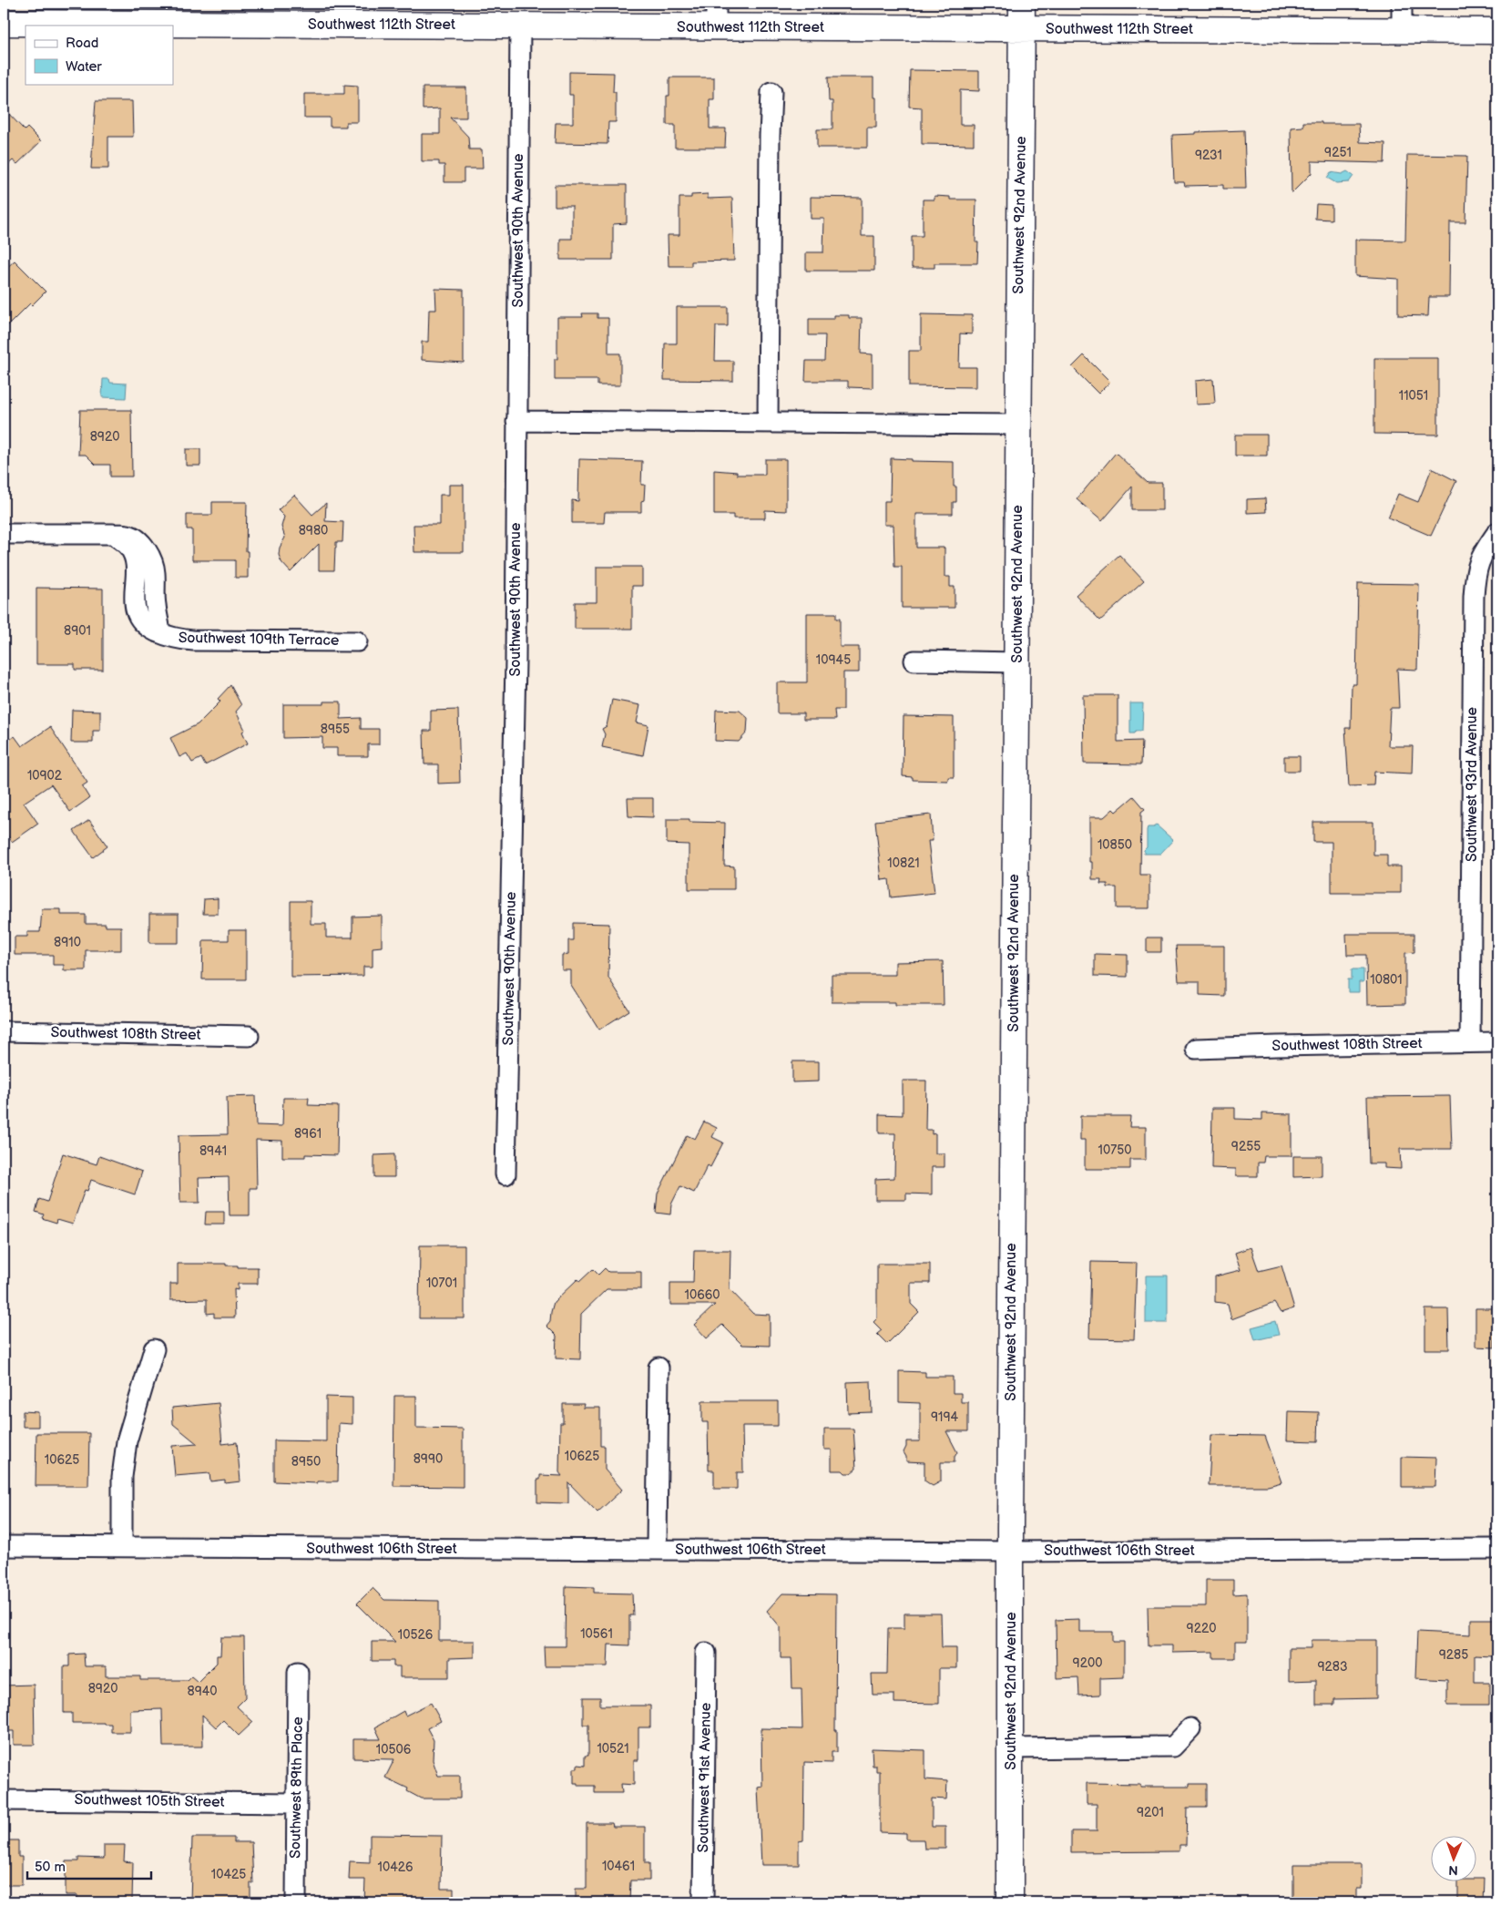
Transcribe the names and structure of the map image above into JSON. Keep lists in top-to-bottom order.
{
  "streets": {
    "street": [
      "Southwest 112th Street",
      "Southwest 92nd Avenue",
      "Southwest 90th Avenue",
      "Southwest 109th Terrace",
      "Southwest 93rd Avenue",
      "Southwest 108th Street",
      "Southwest 106th Street",
      "Southwest 91st Avenue",
      "Southwest 89th Place",
      "Southwest 105th Street"
    ]
  },
  "crossings": [
    ["Southwest 112th Street", "Southwest 92nd Avenue"],
    ["Southwest 112th Street", "Southwest 90th Avenue"],
    ["Southwest 92nd Avenue", "Southwest 106th Street"],
    ["Southwest 93rd Avenue", "Southwest 108th Street"],
    ["Southwest 89th Place", "Southwest 105th Street"]
  ],
  "house_numbers": [
    "9251",
    "9231",
    "11051",
    "8920",
    "8980",
    "8901",
    "10945",
    "8955",
    "10902",
    "10850",
    "10821",
    "8910",
    "10801",
    "8961",
    "9255",
    "10750",
    "8941",
    "10701",
    "10660",
    "9194",
    "10625",
    "8990",
    "10625",
    "8950",
    "9220",
    "10561",
    "10526",
    "9285",
    "9200",
    "9283",
    "8920",
    "8940",
    "10521",
    "10506",
    "9201",
    "10461",
    "10426",
    "10425"
  ],
  "legend": ["Road", "Water"],
  "scale_bar": "50 m",
  "north": "bottom"
}
